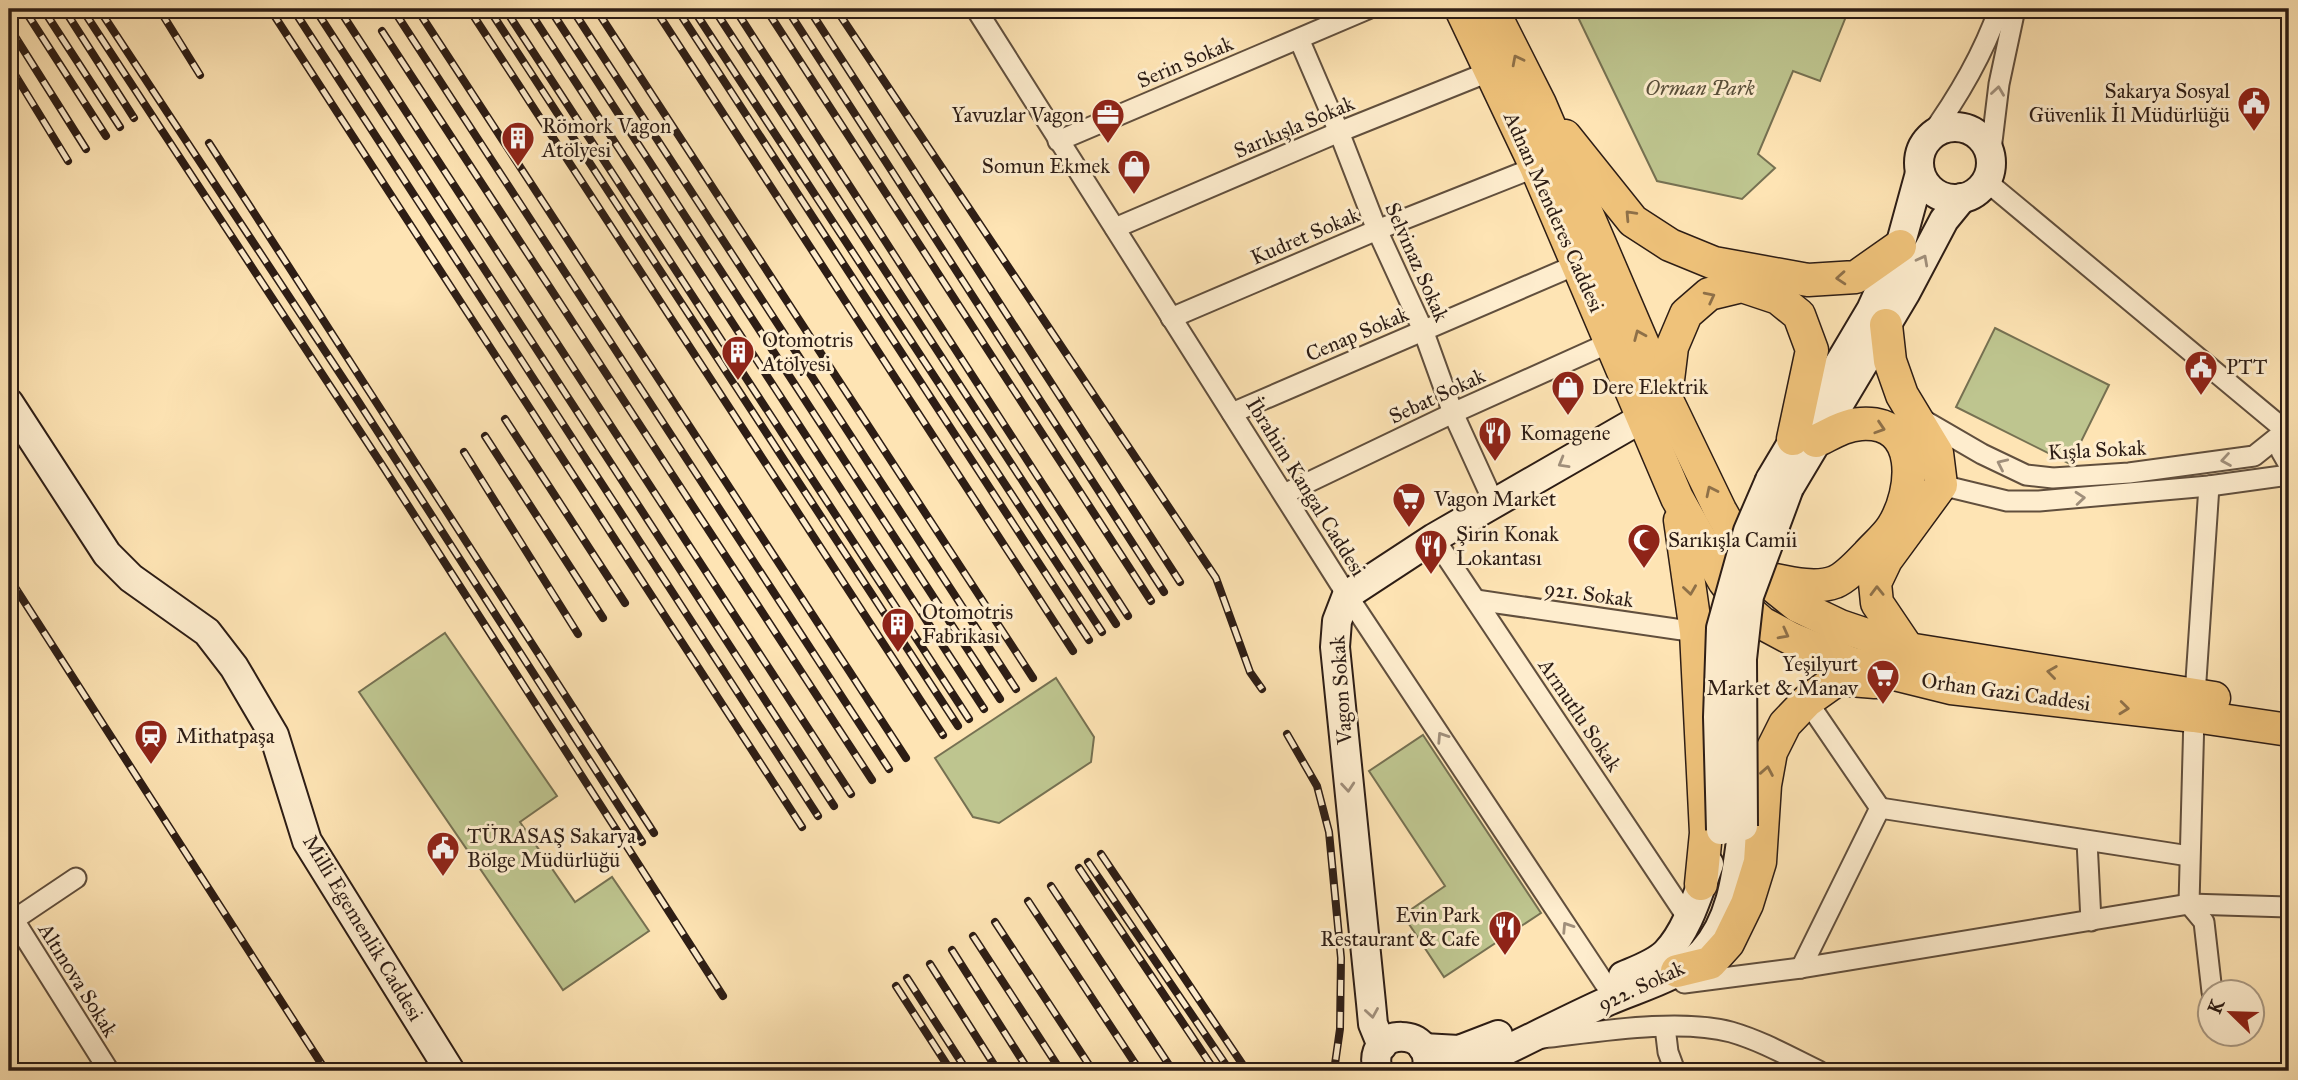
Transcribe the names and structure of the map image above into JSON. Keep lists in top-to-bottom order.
{
  "streets": {
    "main road": [
      "Adnan Menderes Caddesi",
      "Vagon Sokak",
      "Orhan Gazi Caddesi",
      "Milli Egemenlik Caddesi",
      "922. Sokak"
    ],
    "street": [
      "Serin Sokak",
      "Sarıkışla Sokak",
      "Kudret Sokak",
      "Selvinaz Sokak",
      "Cenap Sokak",
      "Sebat Sokak",
      "Kışla Sokak",
      "İbrahim Kangal Caddesi",
      "921. Sokak",
      "Armutlu Sokak",
      "Altınova Sokak"
    ]
  },
  "crossings": [
    ["Serin Sokak", "Selvinaz Sokak"],
    ["Serin Sokak", "İbrahim Kangal Caddesi"],
    ["Sarıkışla Sokak", "Adnan Menderes Caddesi"],
    ["Sarıkışla Sokak", "Selvinaz Sokak"],
    ["Sarıkışla Sokak", "İbrahim Kangal Caddesi"],
    ["Adnan Menderes Caddesi", "Kudret Sokak"],
    ["Adnan Menderes Caddesi", "Cenap Sokak"],
    ["Adnan Menderes Caddesi", "Sebat Sokak"],
    ["Adnan Menderes Caddesi", "Orhan Gazi Caddesi"],
    ["Kudret Sokak", "Selvinaz Sokak"],
    ["Kudret Sokak", "İbrahim Kangal Caddesi"],
    ["Selvinaz Sokak", "Cenap Sokak"],
    ["Selvinaz Sokak", "Sebat Sokak"],
    ["Cenap Sokak", "İbrahim Kangal Caddesi"],
    ["Sebat Sokak", "İbrahim Kangal Caddesi"],
    ["İbrahim Kangal Caddesi", "Vagon Sokak"],
    ["921. Sokak", "Armutlu Sokak"]
  ],
  "one_way": ["İbrahim Kangal Caddesi", "Vagon Sokak"],
  "parks": ["Orman Park"],
  "places": {
    "public building": ["Sakarya Sosyal Güvenlik İl Müdürlüğü", "PTT", "TÜRASAŞ Sakarya Bölge Müdürlüğü"],
    "office": ["Yavuzlar Vagon"],
    "building": ["Römork Vagon Atölyesi", "Otomotris Atölyesi", "Otomotris Fabrikası"],
    "shop": ["Somun Ekmek", "Dere Elektrik"],
    "restaurant": ["Komagene", "Şirin Konak Lokantası", "Evin Park Restaurant & Cafe"],
    "supermarket": ["Vagon Market", "Yeşilyurt Market & Manav"],
    "mosque": ["Sarıkışla Camii"],
    "station": ["Mithatpaşa"]
  },
  "north": "top left"
}
